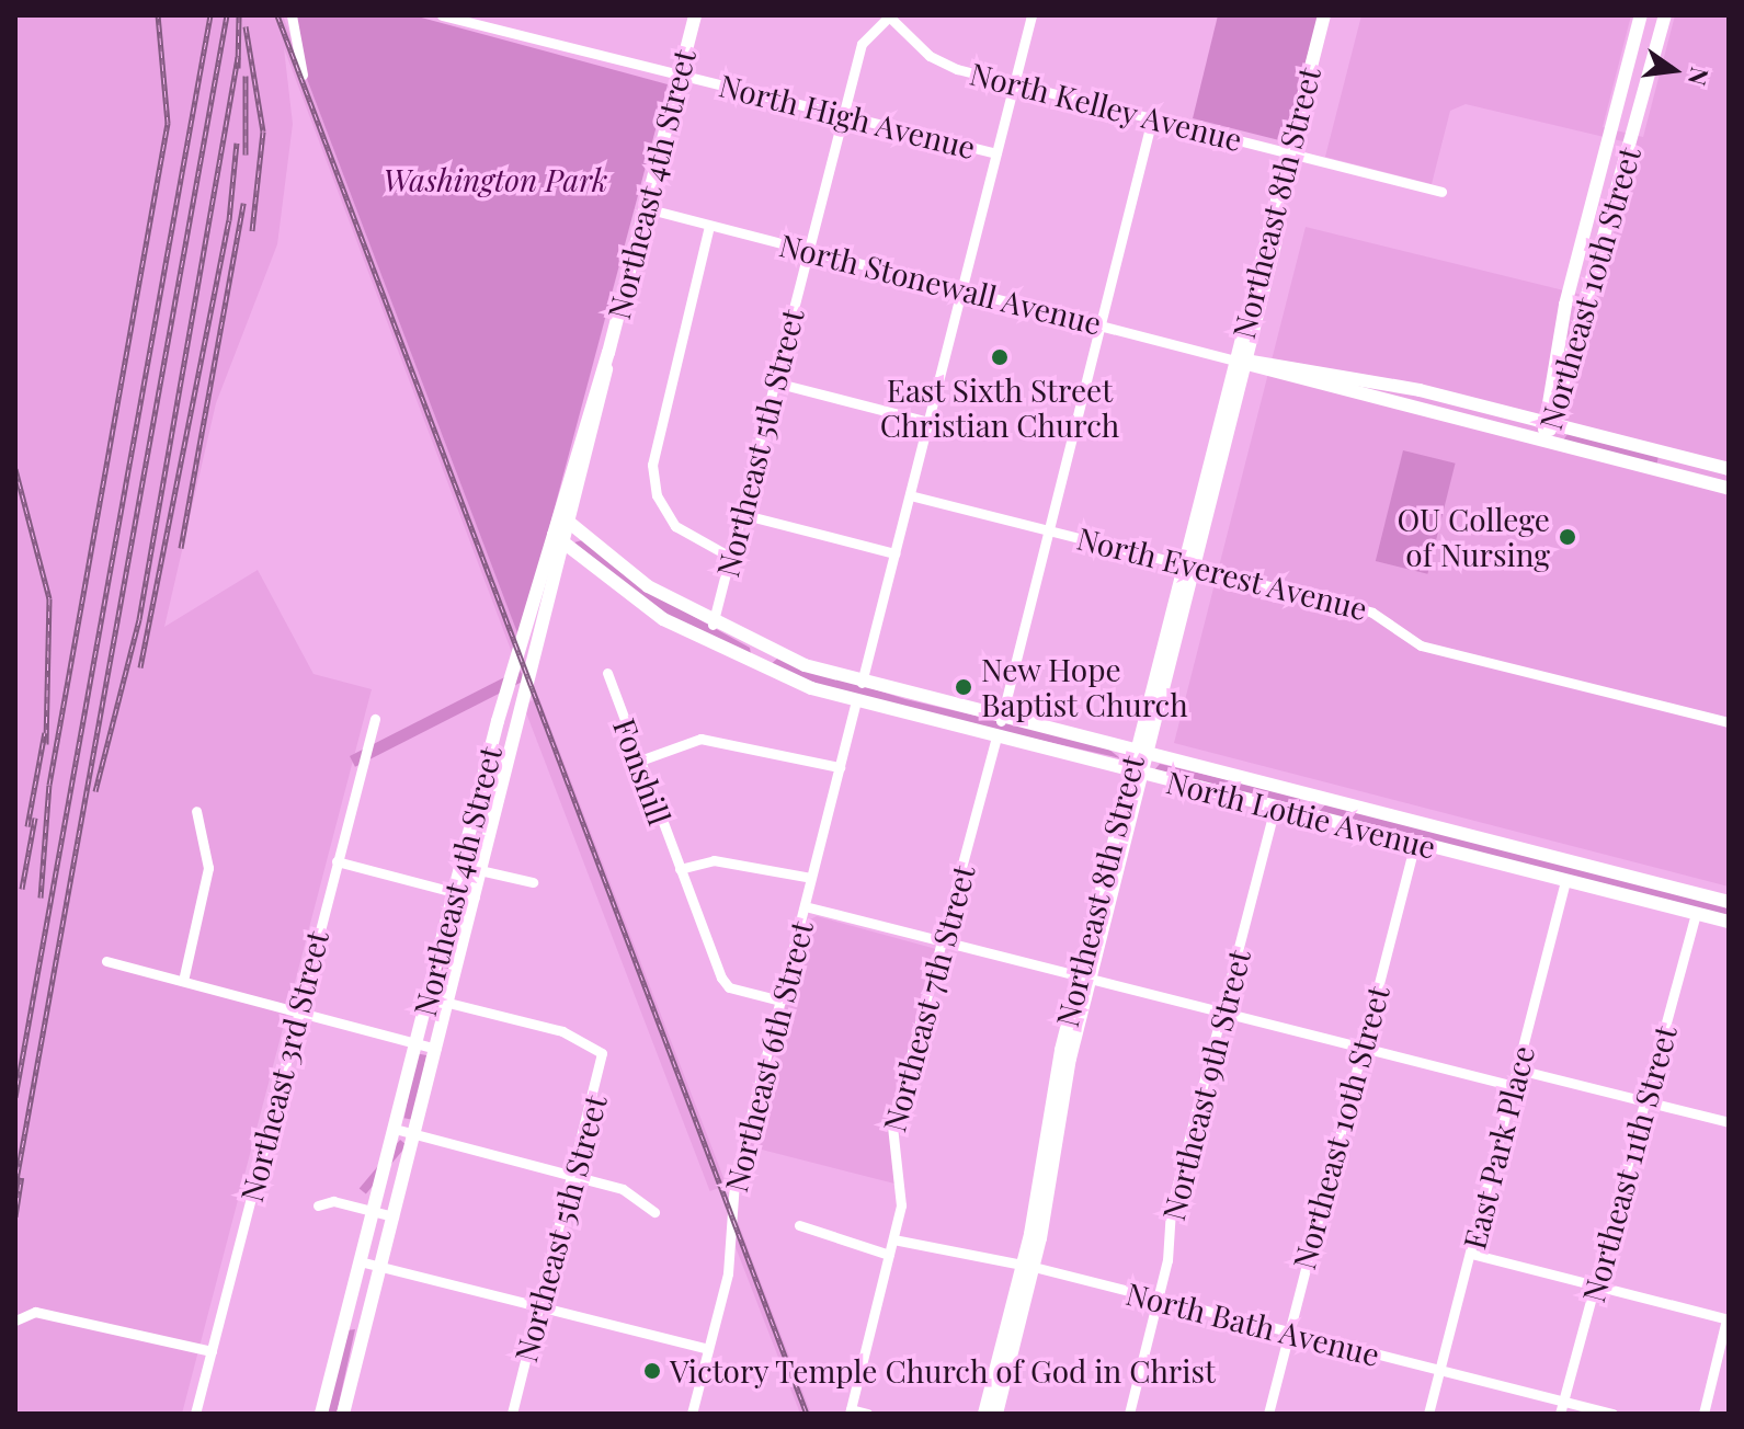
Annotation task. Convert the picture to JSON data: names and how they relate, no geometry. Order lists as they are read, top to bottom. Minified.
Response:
{"streets":{"main road":["Northeast 4th Street","Northeast 8th Street","North Stonewall Avenue","Northeast 10th Street","North Lottie Avenue"],"street":["North Kelley Avenue","North High Avenue","Northeast 5th Street","North Everest Avenue","Fonshill","Northeast 7th Street","Northeast 6th Street","Northeast 3rd Street","Northeast 9th Street","East Park Place","Northeast 11th Street","North Bath Avenue"]},"crossings":[["North Kelley Avenue","Northeast 8th Street"],["North Kelley Avenue","Northeast 5th Street"],["North High Avenue","Northeast 4th Street"],["North High Avenue","Northeast 5th Street"],["Northeast 4th Street","North Stonewall Avenue"],["Northeast 4th Street","Northeast 5th Street"],["Northeast 4th Street","North Lottie Avenue"],["Northeast 8th Street","North Stonewall Avenue"],["Northeast 8th Street","North Everest Avenue"],["Northeast 8th Street","North Lottie Avenue"],["Northeast 8th Street","North Bath Avenue"],["North Stonewall Avenue","Northeast 10th Street"],["North Stonewall Avenue","Northeast 5th Street"],["Northeast 10th Street","North Lottie Avenue"],["Northeast 10th Street","North Bath Avenue"],["Northeast 5th Street","North Lottie Avenue"],["North Lottie Avenue","Northeast 7th Street"],["North Lottie Avenue","Northeast 6th Street"],["North Lottie Avenue","Northeast 9th Street"],["North Lottie Avenue","East Park Place"],["North Lottie Avenue","Northeast 11th Street"],["Northeast 7th Street","North Bath Avenue"],["Northeast 9th Street","North Bath Avenue"],["East Park Place","North Bath Avenue"],["Northeast 11th Street","North Bath Avenue"]],"parks":["Washington Park"],"places":["East Sixth Street Christian Church","OU College of Nursing","New Hope Baptist Church","Victory Temple Church of God in Christ"],"north":"right"}
